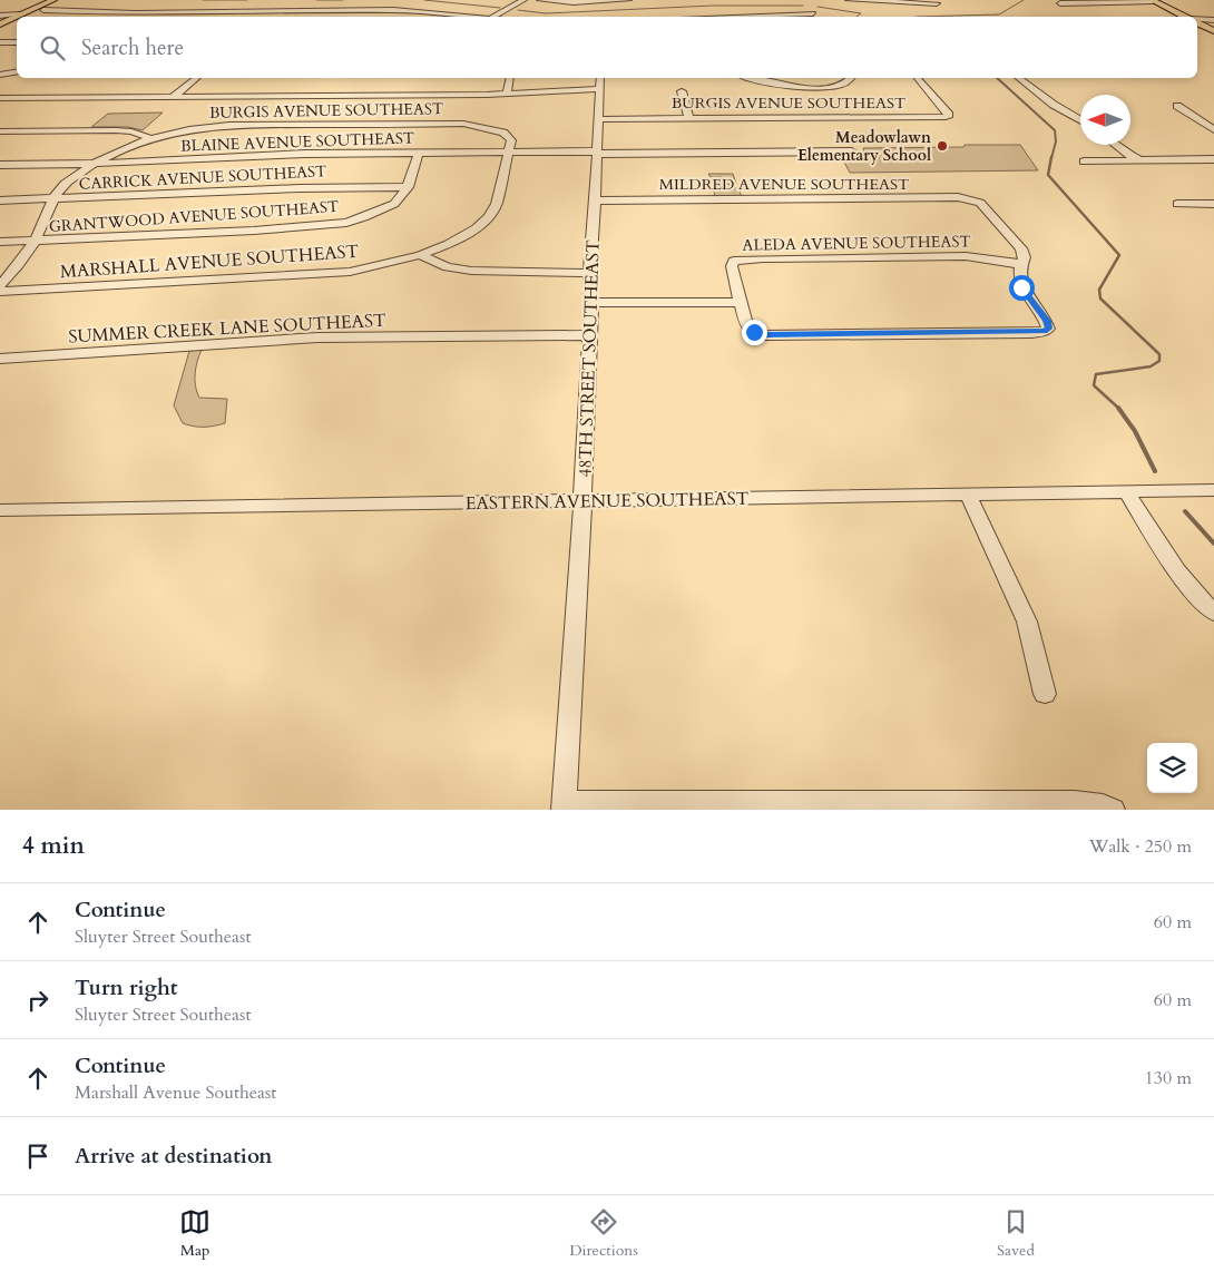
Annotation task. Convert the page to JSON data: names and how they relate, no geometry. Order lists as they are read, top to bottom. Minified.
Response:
{"streets":{"street":["BURGIS AVENUE SOUTHEAST","BLAINE AVENUE SOUTHEAST","CARRICK AVENUE SOUTHEAST","MILDRED AVENUE SOUTHEAST","GRANTWOOD AVENUE SOUTHEAST","ALEDA AVENUE SOUTHEAST","MARSHALL AVENUE SOUTHEAST","SUMMER CREEK LANE SOUTHEAST","48TH STREET SOUTHEAST","EASTERN AVENUE SOUTHEAST"]},"crossings":[["BURGIS AVENUE SOUTHEAST","BLAINE AVENUE SOUTHEAST"],["BURGIS AVENUE SOUTHEAST","MARSHALL AVENUE SOUTHEAST"],["BURGIS AVENUE SOUTHEAST","48TH STREET SOUTHEAST"],["BLAINE AVENUE SOUTHEAST","GRANTWOOD AVENUE SOUTHEAST"],["BLAINE AVENUE SOUTHEAST","MARSHALL AVENUE SOUTHEAST"],["BLAINE AVENUE SOUTHEAST","48TH STREET SOUTHEAST"],["CARRICK AVENUE SOUTHEAST","GRANTWOOD AVENUE SOUTHEAST"],["MILDRED AVENUE SOUTHEAST","48TH STREET SOUTHEAST"],["SUMMER CREEK LANE SOUTHEAST","48TH STREET SOUTHEAST"],["48TH STREET SOUTHEAST","EASTERN AVENUE SOUTHEAST"]],"places":["Meadowlawn Elementary School"],"north":"left","page":{"search":"Search here","heading":["4 min","Walk · 250 m"],"list":[["Continue","Sluyter Street Southeast","60 m"],["Turn right","Sluyter Street Southeast","60 m"],["Continue","Marshall Avenue Southeast","130 m"],"Arrive at destination"],"nav":["Map","Directions","Saved"]}}
